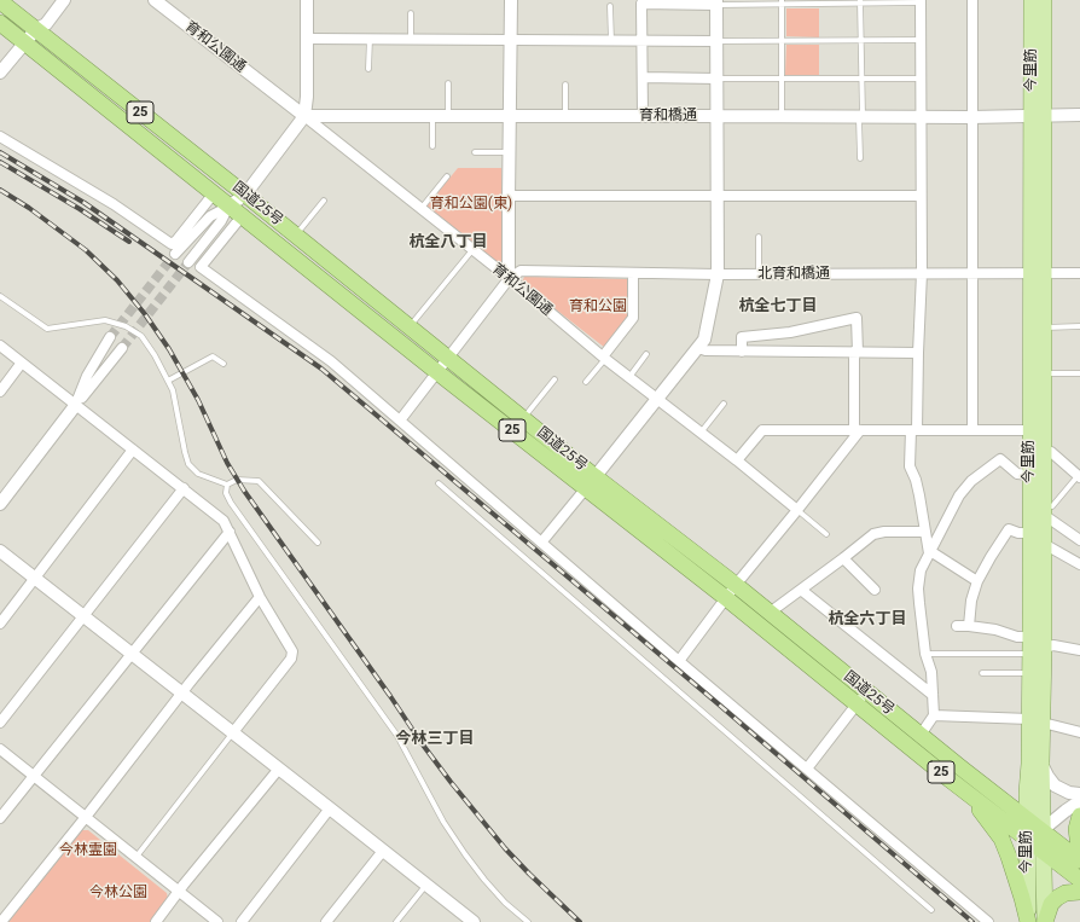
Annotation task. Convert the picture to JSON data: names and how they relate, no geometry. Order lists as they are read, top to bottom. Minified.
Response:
{"streets":{"highway":["25","国道25号"],"main road":["今里筋"],"street":["育和公園通","育和橋通","北育和橋通"]},"crossings":[["育和公園通","育和橋通"],["育和公園通","北育和橋通"],["今里筋","育和橋通"],["今里筋","国道25号"],["今里筋","北育和橋通"]],"districts":["杭全八丁目","杭全七丁目","杭全六丁目","今林三丁目"],"parks":["育和公園(東)","育和公園","今林霊園","今林公園"]}
